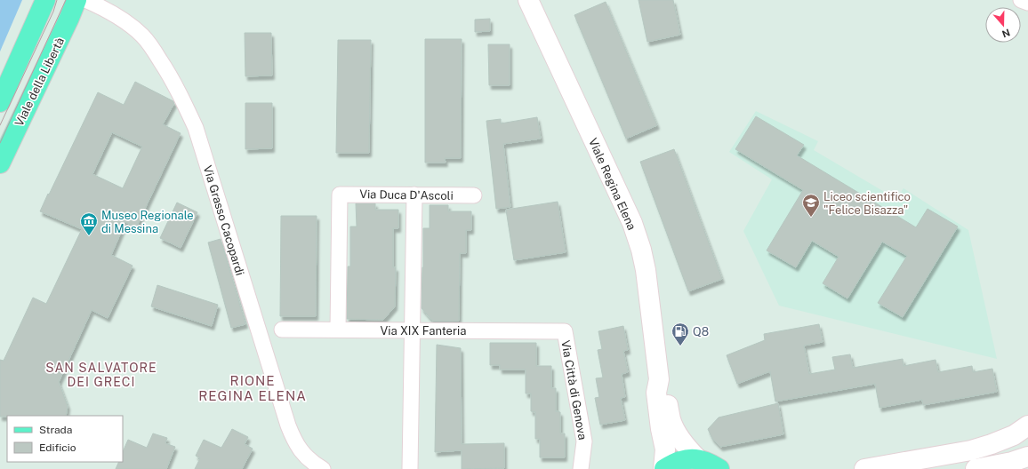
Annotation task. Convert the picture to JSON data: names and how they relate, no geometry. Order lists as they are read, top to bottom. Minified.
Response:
{"streets":{"main road":["Viale della Libertà","Viale Regina Elena"],"street":["Via Duca D'Ascoli","Via Grasso Cacopardi","Via XIX Fanteria","Via Città di Genova"]},"crossings":[["Via Duca D'Ascoli","Via XIX Fanteria"],["Via XIX Fanteria","Via Città di Genova"]],"districts":["SAN SALVATORE DEI GRECI","RIONE REGINA ELENA"],"places":{"school or university":["Liceo scientifico \"Felice Bisazza\""],"museum":["Museo Regionale di Messina"],"fuel station":["Q8"]},"legend":["Strada","Edificio"],"north":"bottom"}
